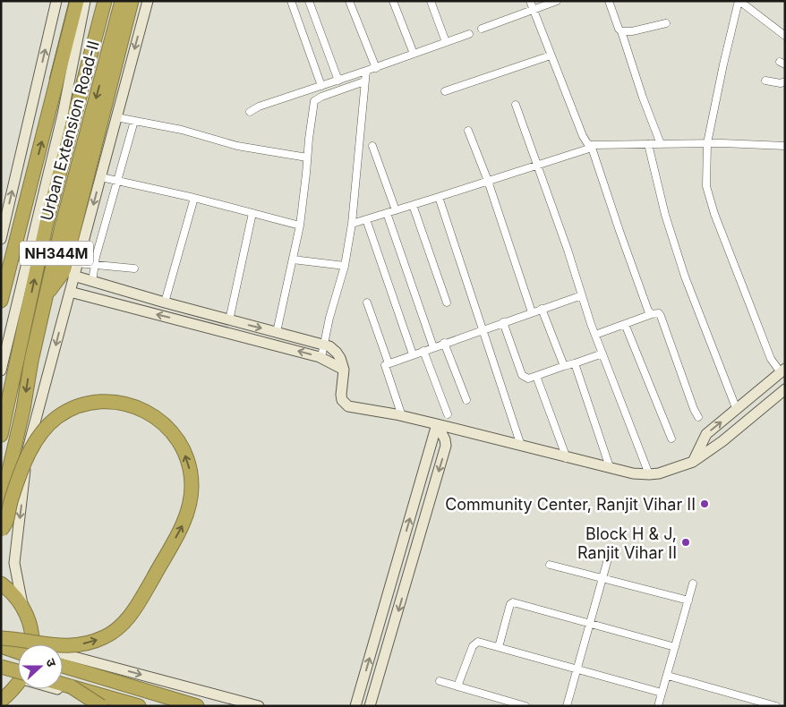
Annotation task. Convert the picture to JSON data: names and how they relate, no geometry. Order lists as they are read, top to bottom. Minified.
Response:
{"streets":{"highway":["Urban Extension Road-II","NH344M"]},"places":["Community Center, Ranjit Vihar II","Block H & J, Ranjit Vihar II"],"north":"right"}
